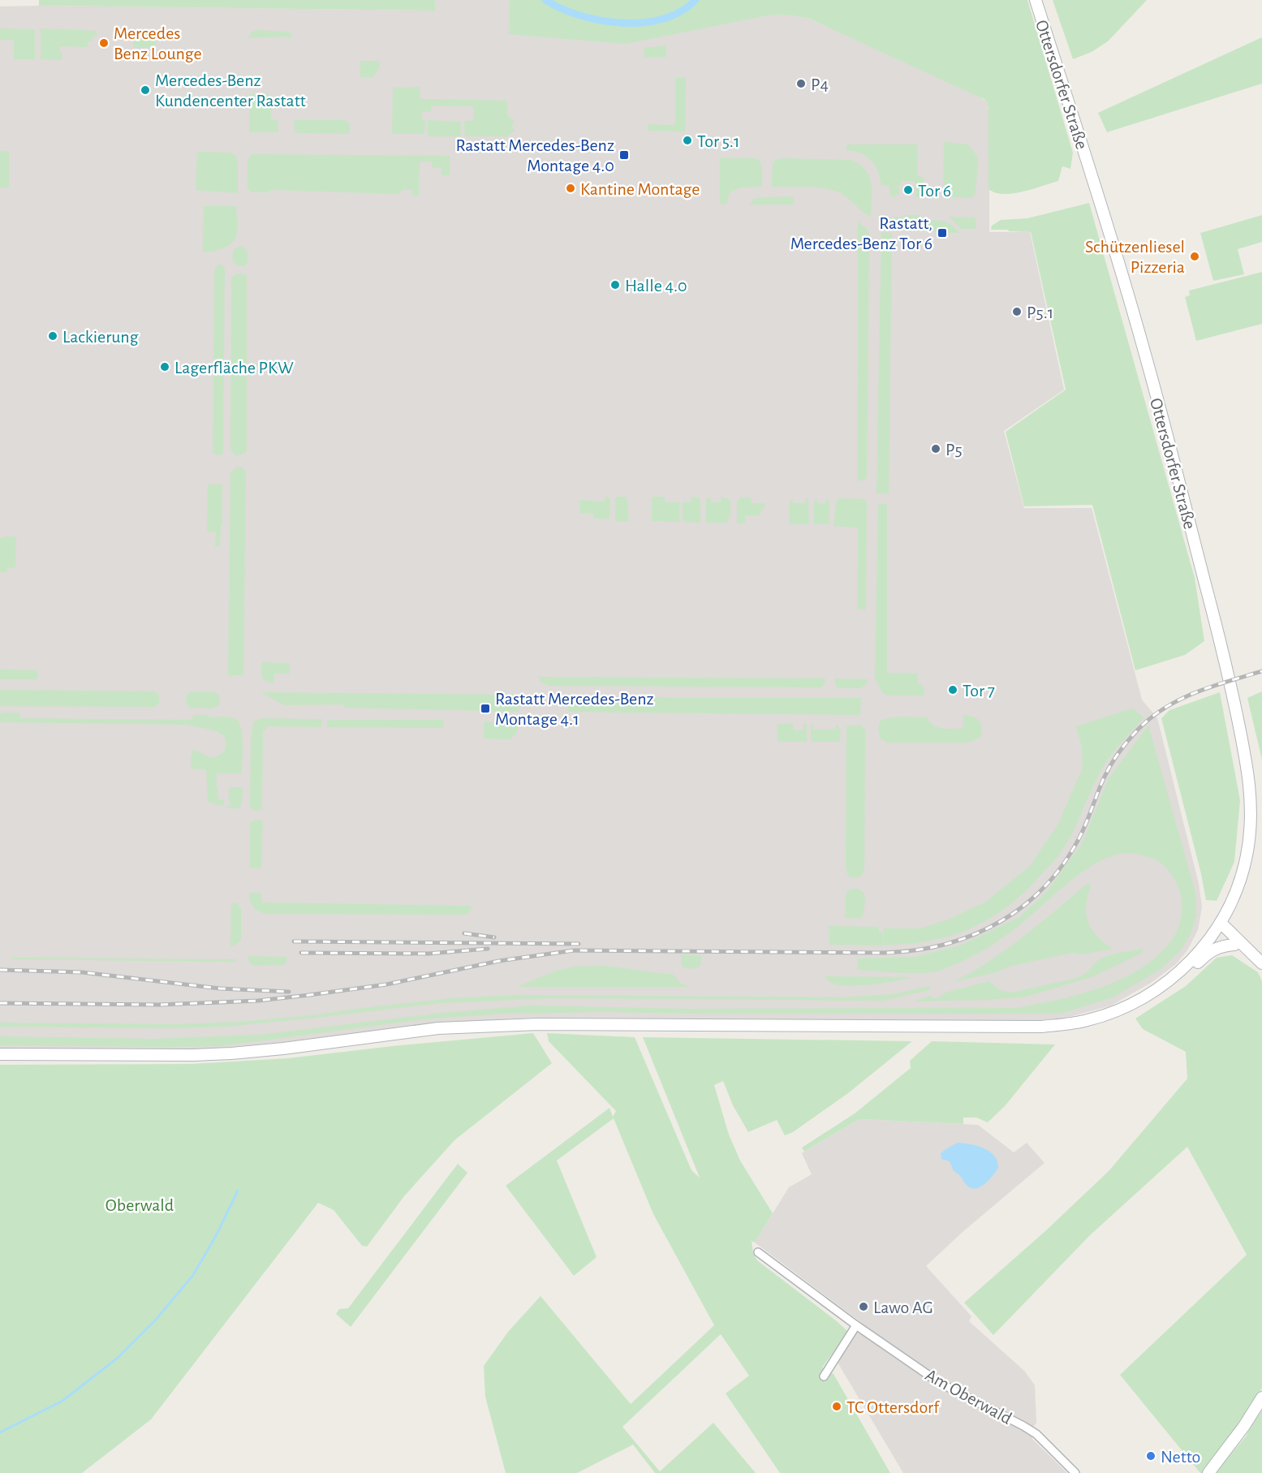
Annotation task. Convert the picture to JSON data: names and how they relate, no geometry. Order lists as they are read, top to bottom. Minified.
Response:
{"streets":{"street":["Ottersdorfer Straße","Am Oberwald"]},"parks":["Oberwald"],"places":{"other":["Mercedes Benz Lounge","P4","Mercedes-Benz Kundencenter Rastatt","Tor 5.1","Kantine Montage","Tor 6","Schützenliesel Pizzeria","Halle 4.0","P5.1","Lackierung","Lagerfläche PKW","P5","Tor 7","Lawo AG","TC Ottersdorf","Netto"],"transit":["Rastatt Mercedes-Benz Montage 4.0","Rastatt, Mercedes-Benz Tor 6","Rastatt Mercedes-Benz Montage 4.1"]}}
